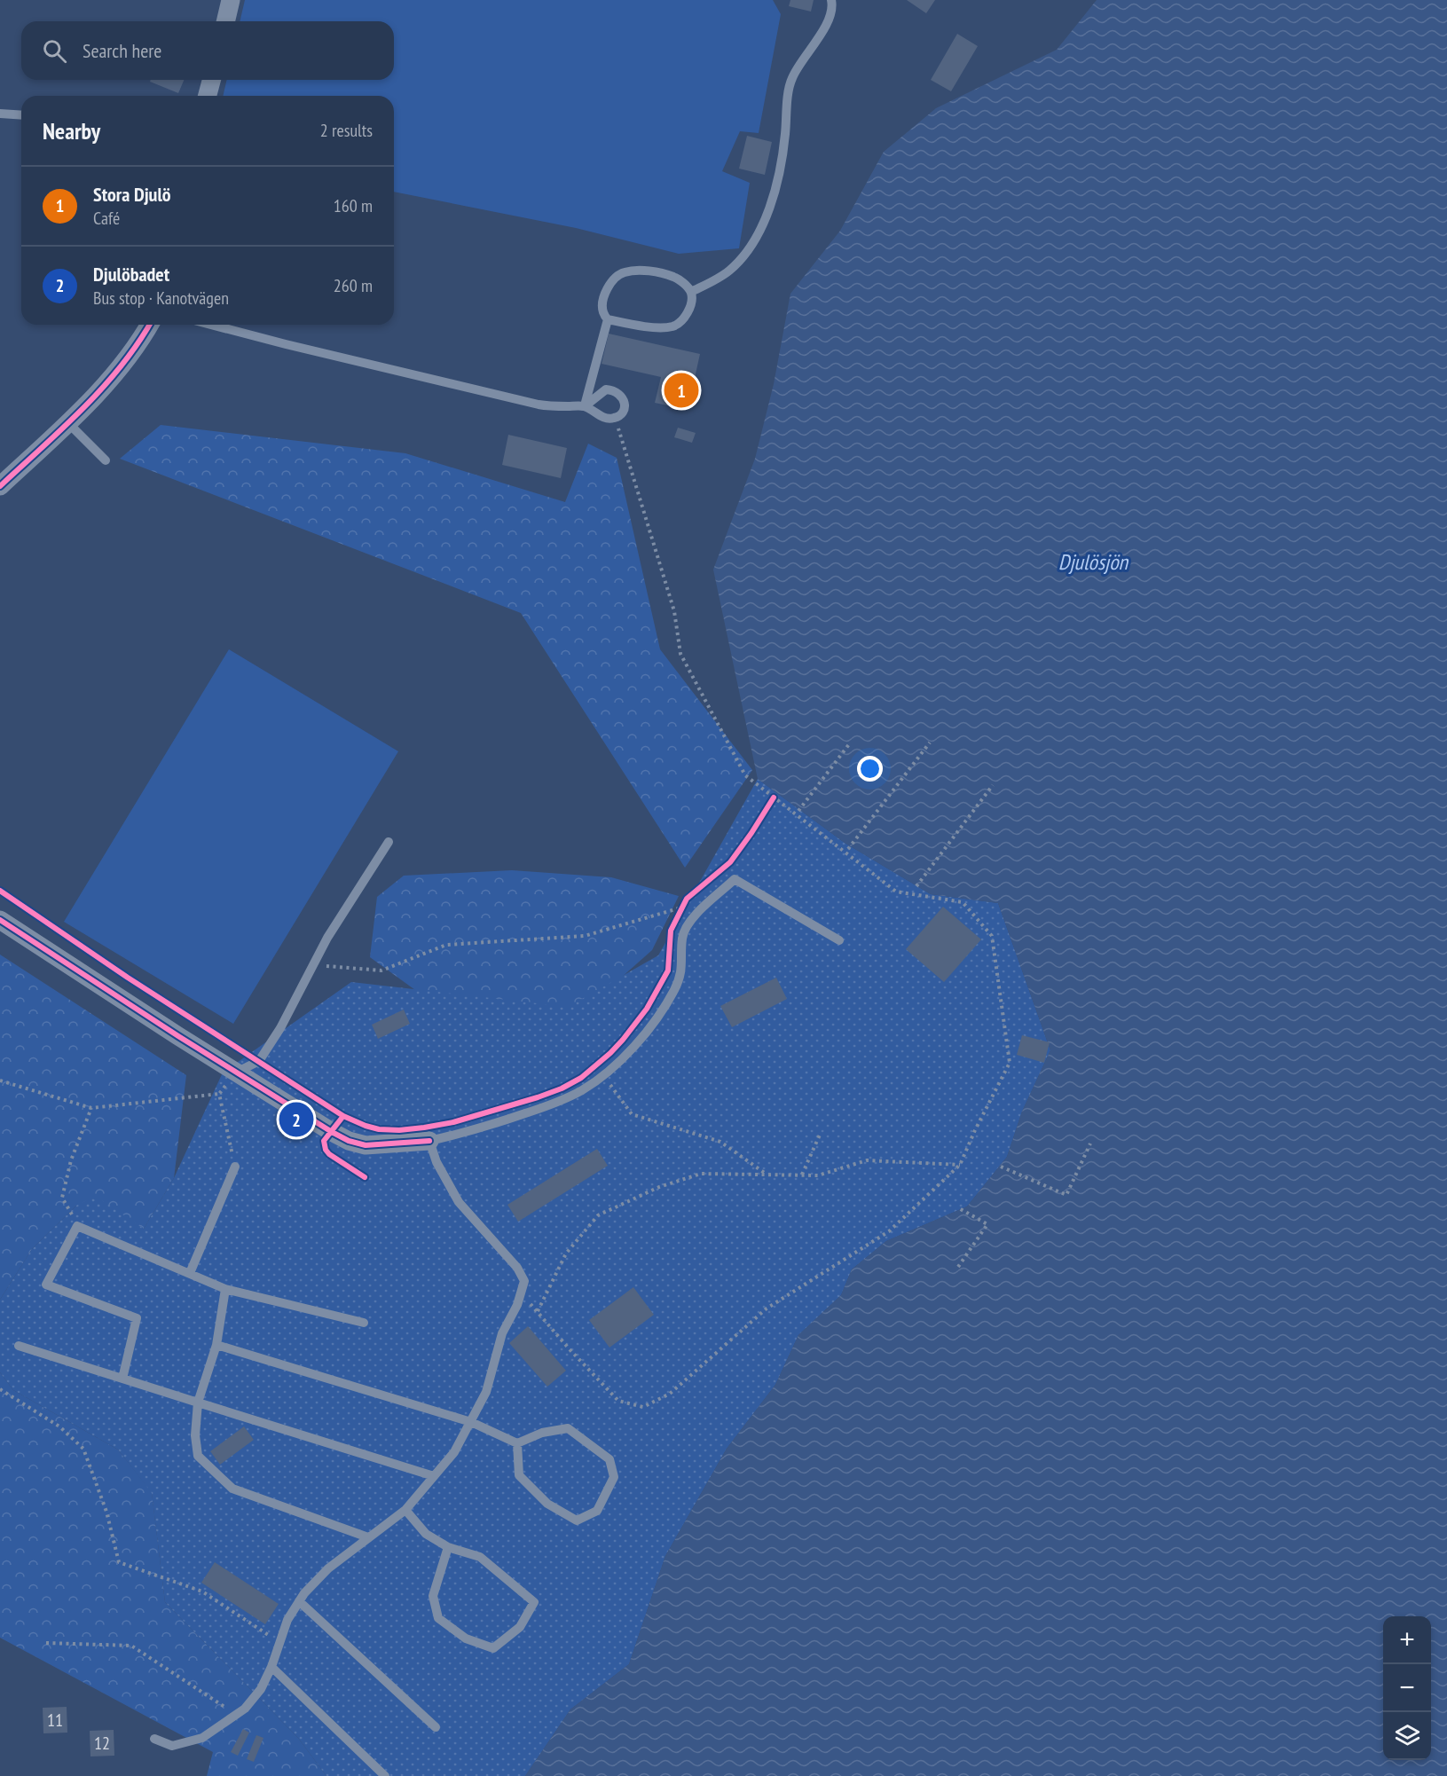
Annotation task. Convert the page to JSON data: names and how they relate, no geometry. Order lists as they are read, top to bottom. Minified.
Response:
{"water":["Djulösjön"],"house_numbers":["11","12"],"page":{"search":"Search here","heading":["Nearby","2 results"],"list":[{"mark":"1","name":"Stora Djulö","note":"Café","value":"160 m"},{"mark":"2","name":"Djulöbadet","note":"Bus stop · Kanotvägen","value":"260 m"}],"pins":["1","2"],"map_buttons":["+","−"]}}
